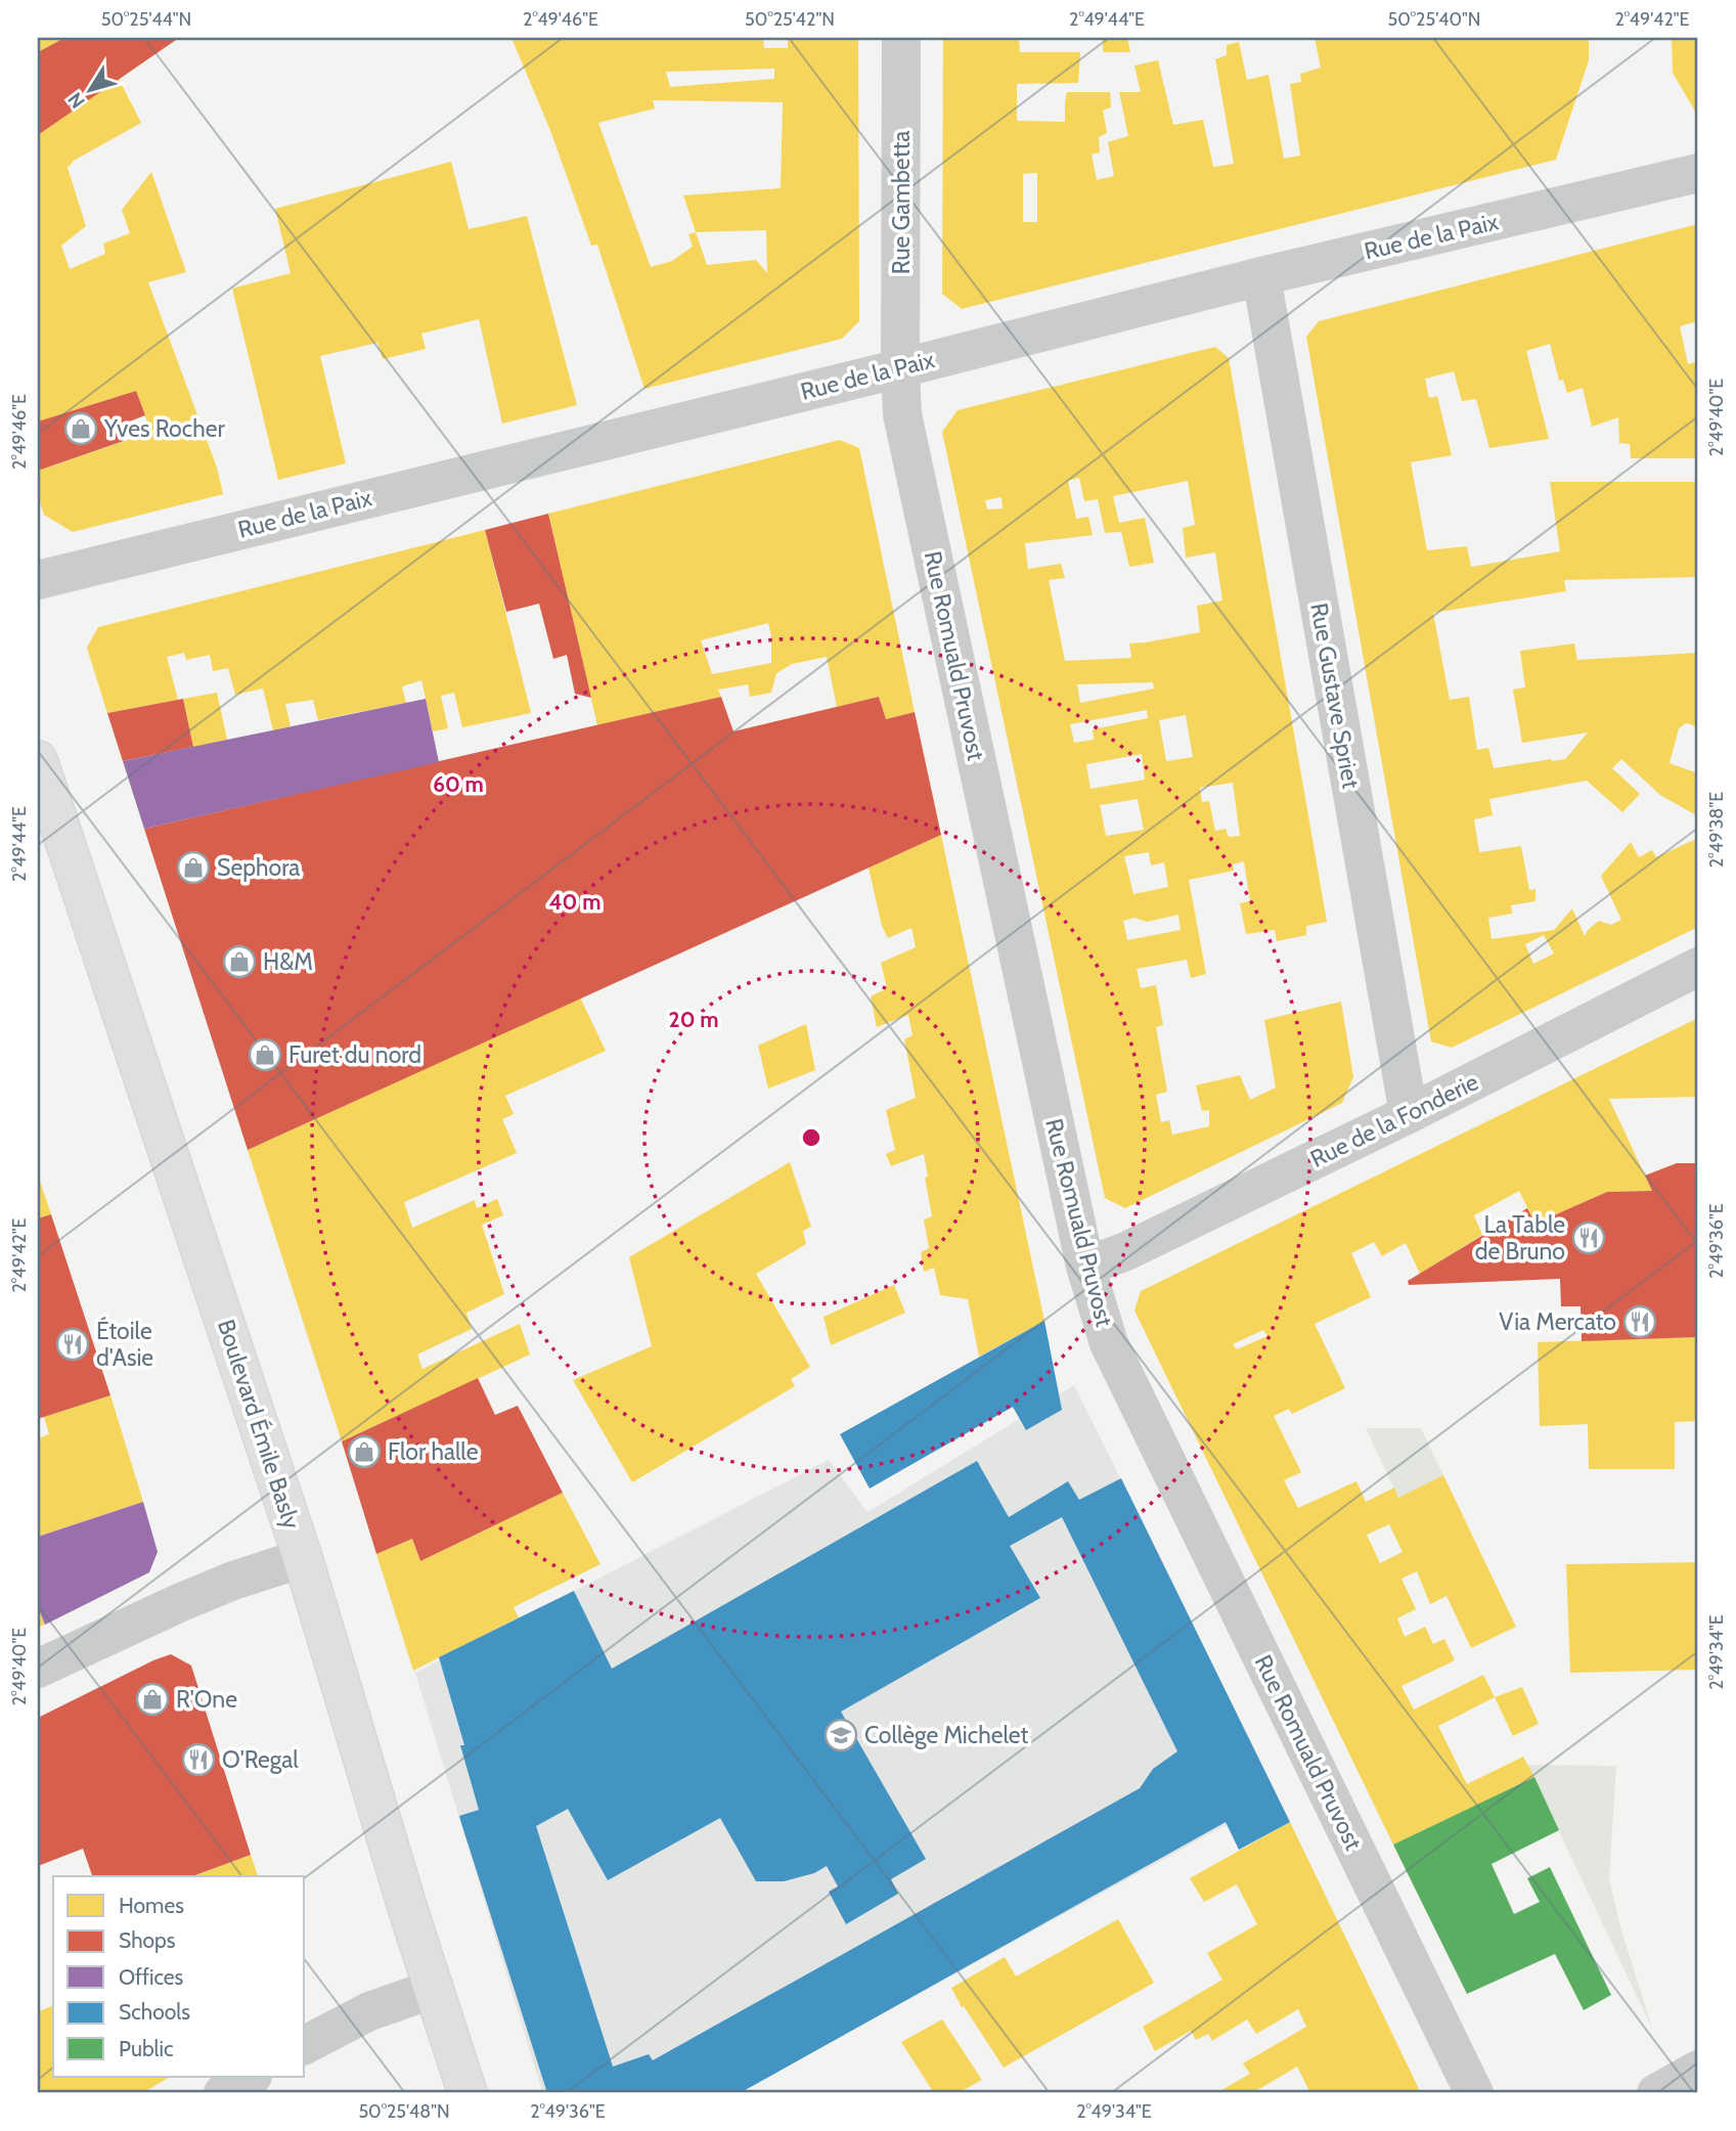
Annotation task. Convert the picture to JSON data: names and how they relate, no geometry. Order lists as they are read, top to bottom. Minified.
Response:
{"streets":{"main road":["Boulevard Émile Basly"],"street":["Rue Gambetta","Rue de la Paix","Rue Romuald Pruvost","Rue Gustave Spriet","Rue de la Fonderie"]},"crossings":[["Rue Gambetta","Rue de la Paix"],["Rue Gambetta","Rue Romuald Pruvost"],["Rue de la Paix","Rue Romuald Pruvost"],["Rue de la Paix","Rue Gustave Spriet"],["Rue Romuald Pruvost","Rue de la Fonderie"],["Rue Gustave Spriet","Rue de la Fonderie"]],"places":{"shop":["Yves Rocher","Sephora","H&M","Furet du nord","Flor halle","R'One"],"restaurant":["La Table de Bruno","Via Mercato","Étoile d'Asie","O'Regal"],"school or university":["Collège Michelet"]},"legend":["Homes","Shops","Offices","Schools","Public"],"north":"bottom left","coordinates":["50°25'44\"N","2°49'46\"E","50°25'42\"N","2°49'44\"E","50°25'40\"N","2°49'42\"E","2°49'40\"E","2°49'38\"E","2°49'36\"E","2°49'34\"E","50°25'48\"N"],"rings":["60 m","40 m","20 m"]}
